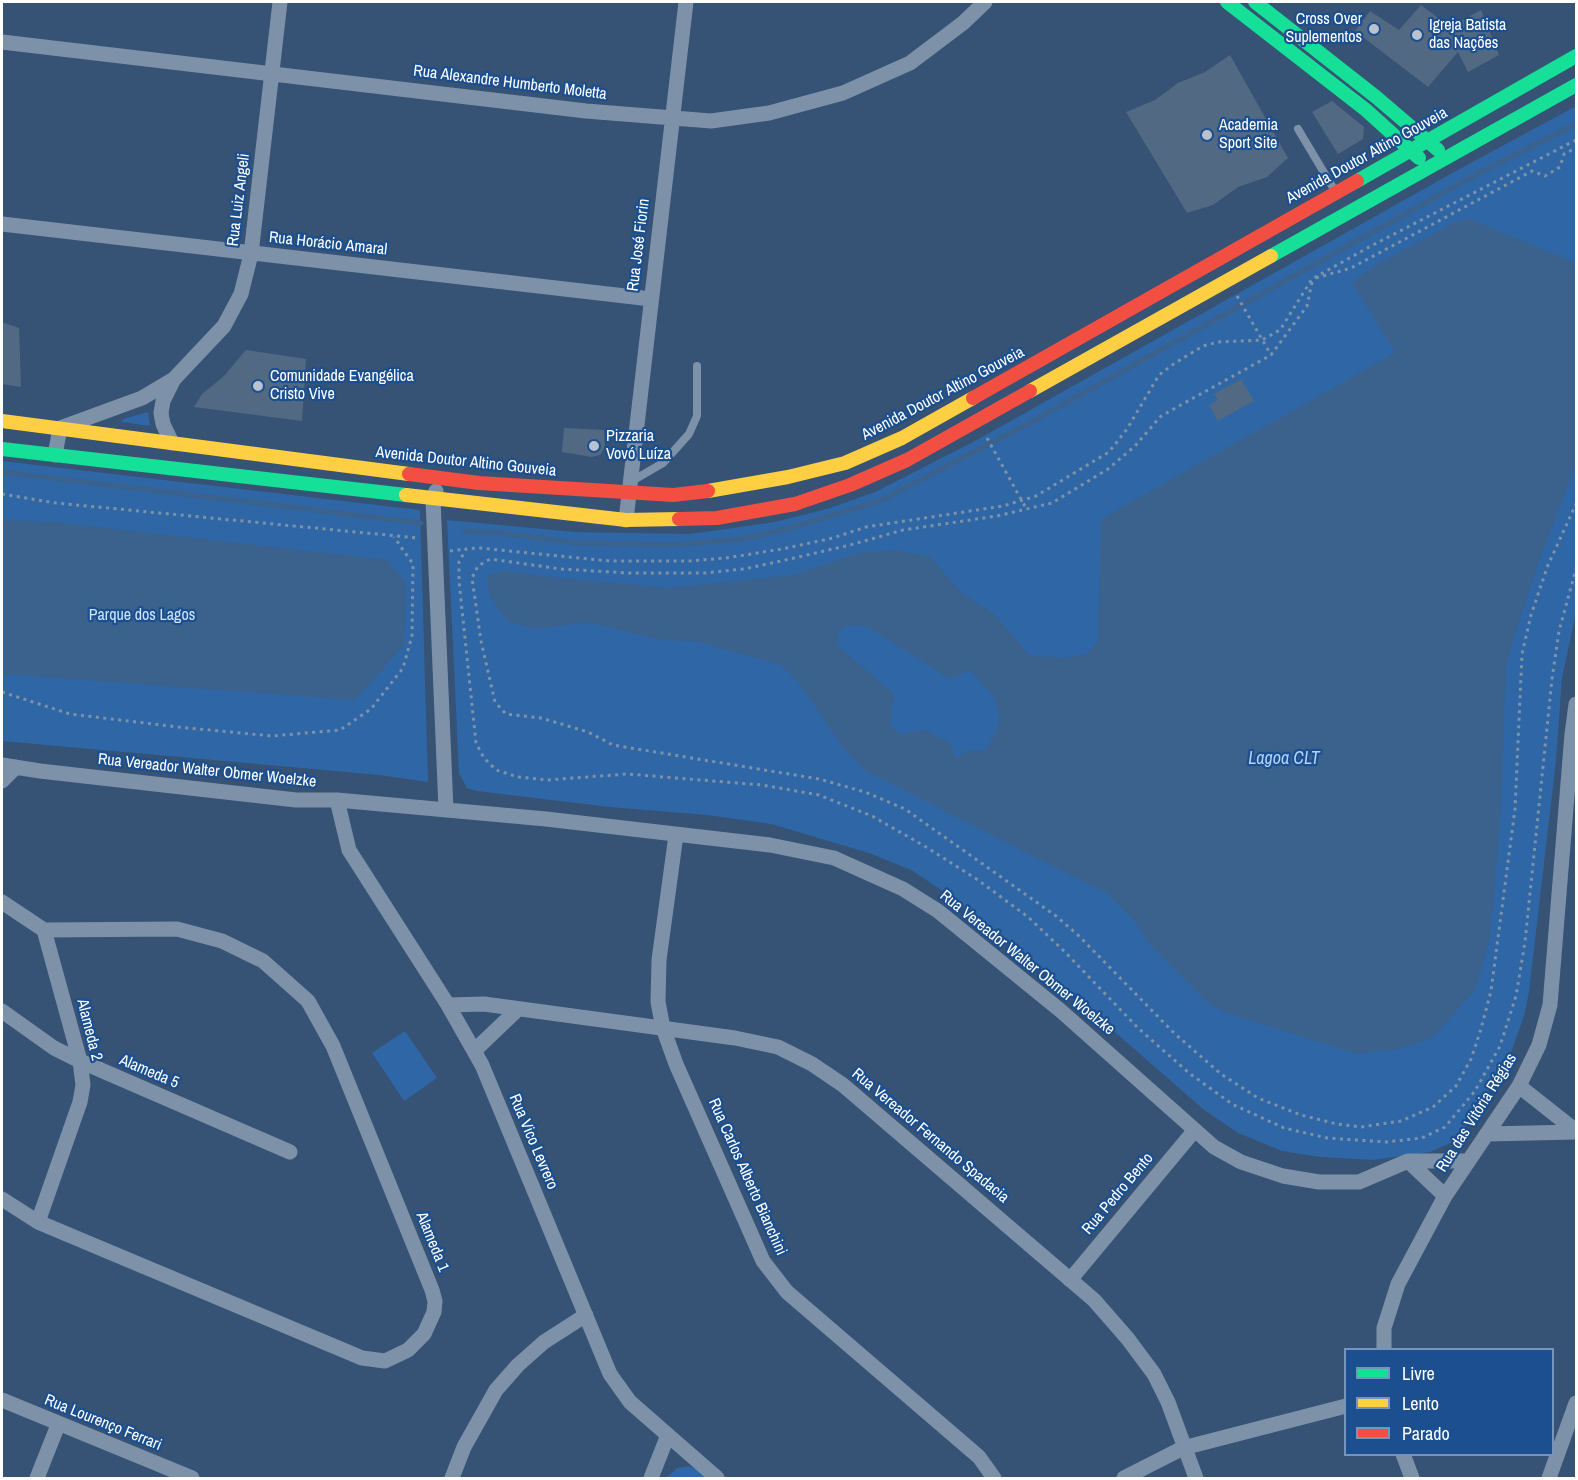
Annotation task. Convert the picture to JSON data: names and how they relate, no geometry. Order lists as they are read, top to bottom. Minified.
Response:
{"streets":{"main road":["Avenida Doutor Altino Gouveia"],"street":["Rua Alexandre Humberto Moletta","Rua Luiz Angeli","Rua Horácio Amaral","Rua José Fiorin","Rua Vereador Walter Obmer Woelzke","Alameda 2","Alameda 5","Rua das Vitória Régias","Rua Vereador Fernando Spadacia","Rua Vico Levrero","Rua Carlos Alberto Bianchini","Rua Pedro Bento","Alameda 1","Rua Lourenço Ferrari"]},"crossings":[["Rua Alexandre Humberto Moletta","Rua Luiz Angeli"],["Rua Alexandre Humberto Moletta","Rua José Fiorin"],["Avenida Doutor Altino Gouveia","Rua Luiz Angeli"],["Avenida Doutor Altino Gouveia","Rua José Fiorin"],["Rua Luiz Angeli","Rua Horácio Amaral"],["Rua Horácio Amaral","Rua José Fiorin"],["Rua Vereador Walter Obmer Woelzke","Rua das Vitória Régias"],["Rua Vereador Walter Obmer Woelzke","Rua Vico Levrero"],["Rua Vereador Walter Obmer Woelzke","Rua Carlos Alberto Bianchini"],["Rua Vereador Walter Obmer Woelzke","Rua Pedro Bento"],["Alameda 2","Alameda 5"],["Alameda 2","Alameda 1"],["Rua Vereador Fernando Spadacia","Rua Vico Levrero"],["Rua Vereador Fernando Spadacia","Rua Carlos Alberto Bianchini"],["Rua Vereador Fernando Spadacia","Rua Pedro Bento"]],"water":["Lagoa CLT"],"parks":["Parque dos Lagos"],"places":["Cross Over Suplementos","Igreja Batista das Nações","Academia Sport Site","Comunidade Evangélica Cristo Vive","Pizzaria Vovó Luíza"],"legend":["Livre","Lento","Parado"]}
